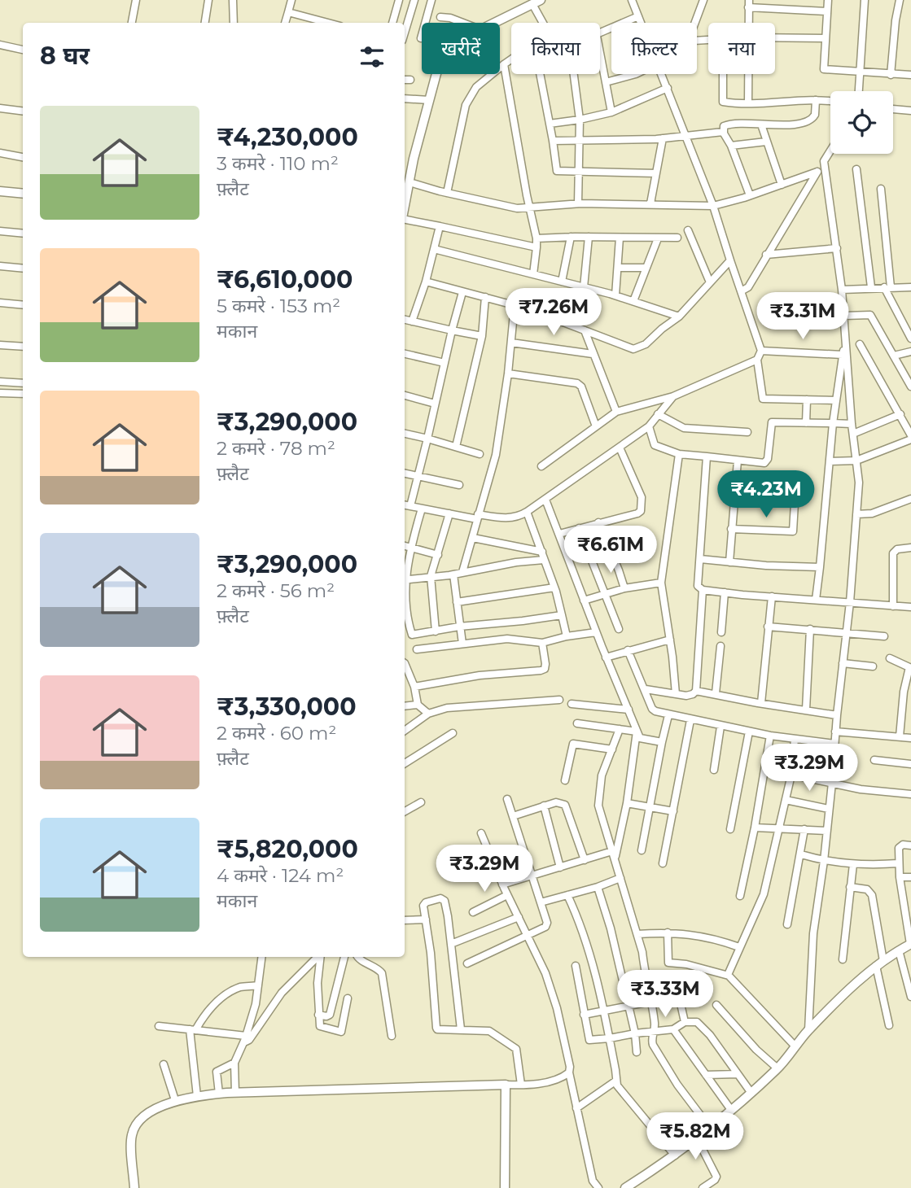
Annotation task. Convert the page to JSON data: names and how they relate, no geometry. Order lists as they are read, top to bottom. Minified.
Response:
{"page":{"chip":["खरीदें","किराया","फ़िल्टर","नया"],"heading":"8 घर","list":[{"name":"₹4,230,000","note":"3 कमरे · 110 m² · फ़्लैट"},{"name":"₹6,610,000","note":"5 कमरे · 153 m² · मकान"},{"name":"₹3,290,000","note":"2 कमरे · 78 m² · फ़्लैट"},{"name":"₹3,290,000","note":"2 कमरे · 56 m² · फ़्लैट"},{"name":"₹3,330,000","note":"2 कमरे · 60 m² · फ़्लैट"},{"name":"₹5,820,000","note":"4 कमरे · 124 m² · मकान"}],"price":["₹7.26M","₹3.31M","₹4.23M","₹6.61M","₹3.29M","₹3.29M","₹3.33M","₹5.82M"]}}
